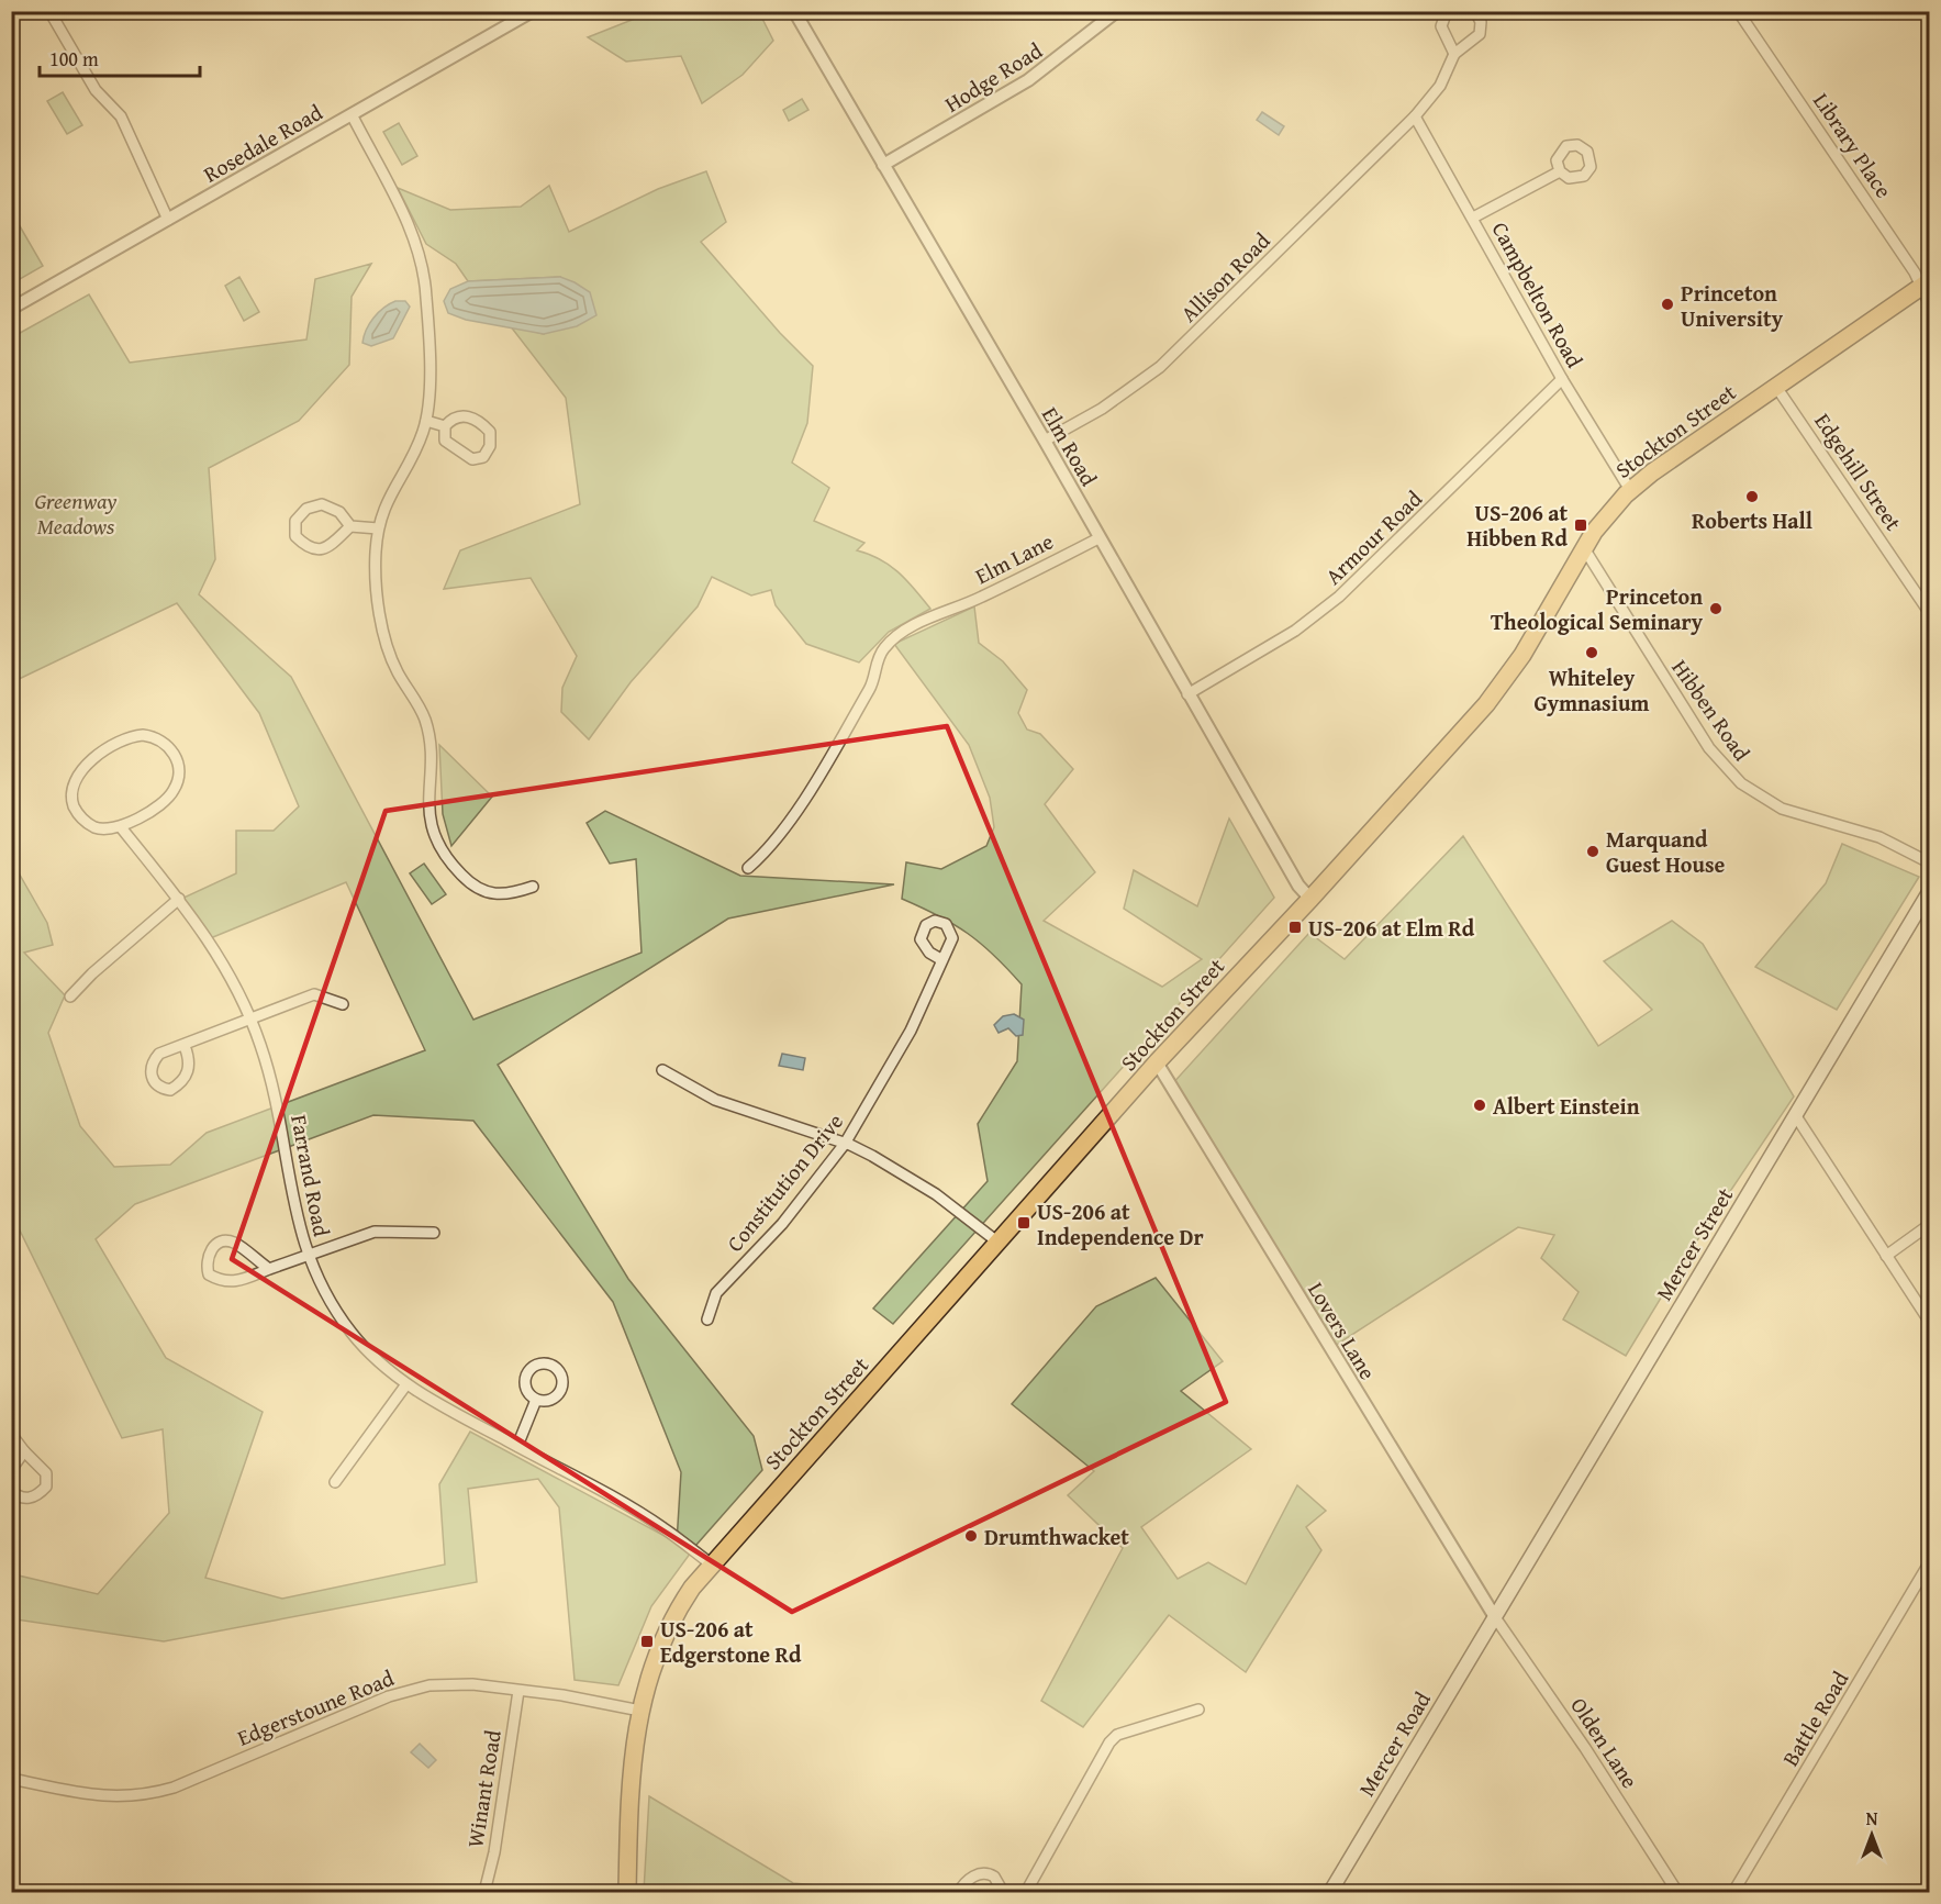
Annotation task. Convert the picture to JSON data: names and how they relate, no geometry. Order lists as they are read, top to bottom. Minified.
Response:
{"streets":{"highway":["Stockton Street"],"main road":["Mercer Street","Mercer Road"],"street":["Hodge Road","Rosedale Road","Library Place","Allison Road","Campbelton Road","Elm Road","Edgehill Street","Armour Road","Elm Lane","Hibben Road","Farrand Road","Constitution Drive","Lovers Lane","Edgerstoune Road","Battle Road","Olden Lane","Winant Road"]},"crossings":[["Hodge Road","Elm Road"],["Library Place","Stockton Street"],["Allison Road","Campbelton Road"],["Allison Road","Elm Road"],["Campbelton Road","Stockton Street"],["Campbelton Road","Armour Road"],["Stockton Street","Elm Road"],["Stockton Street","Edgehill Street"],["Stockton Street","Hibben Road"],["Stockton Street","Farrand Road"],["Stockton Street","Lovers Lane"],["Stockton Street","Edgerstoune Road"],["Elm Road","Armour Road"],["Elm Road","Elm Lane"],["Mercer Street","Lovers Lane"],["Mercer Street","Olden Lane"],["Mercer Street","Mercer Road"],["Lovers Lane","Olden Lane"],["Lovers Lane","Mercer Road"],["Edgerstoune Road","Winant Road"],["Olden Lane","Mercer Road"]],"parks":["Greenway Meadows"],"places":{"other":["Princeton University","Roberts Hall","Princeton Theological Seminary","Whiteley Gymnasium","Marquand Guest House","Albert Einstein","Drumthwacket"],"transit":["US-206 at Hibben Rd","US-206 at Elm Rd","US-206 at Independence Dr","US-206 at Edgerstone Rd"]},"scale_bar":"100 m","north":"top"}
